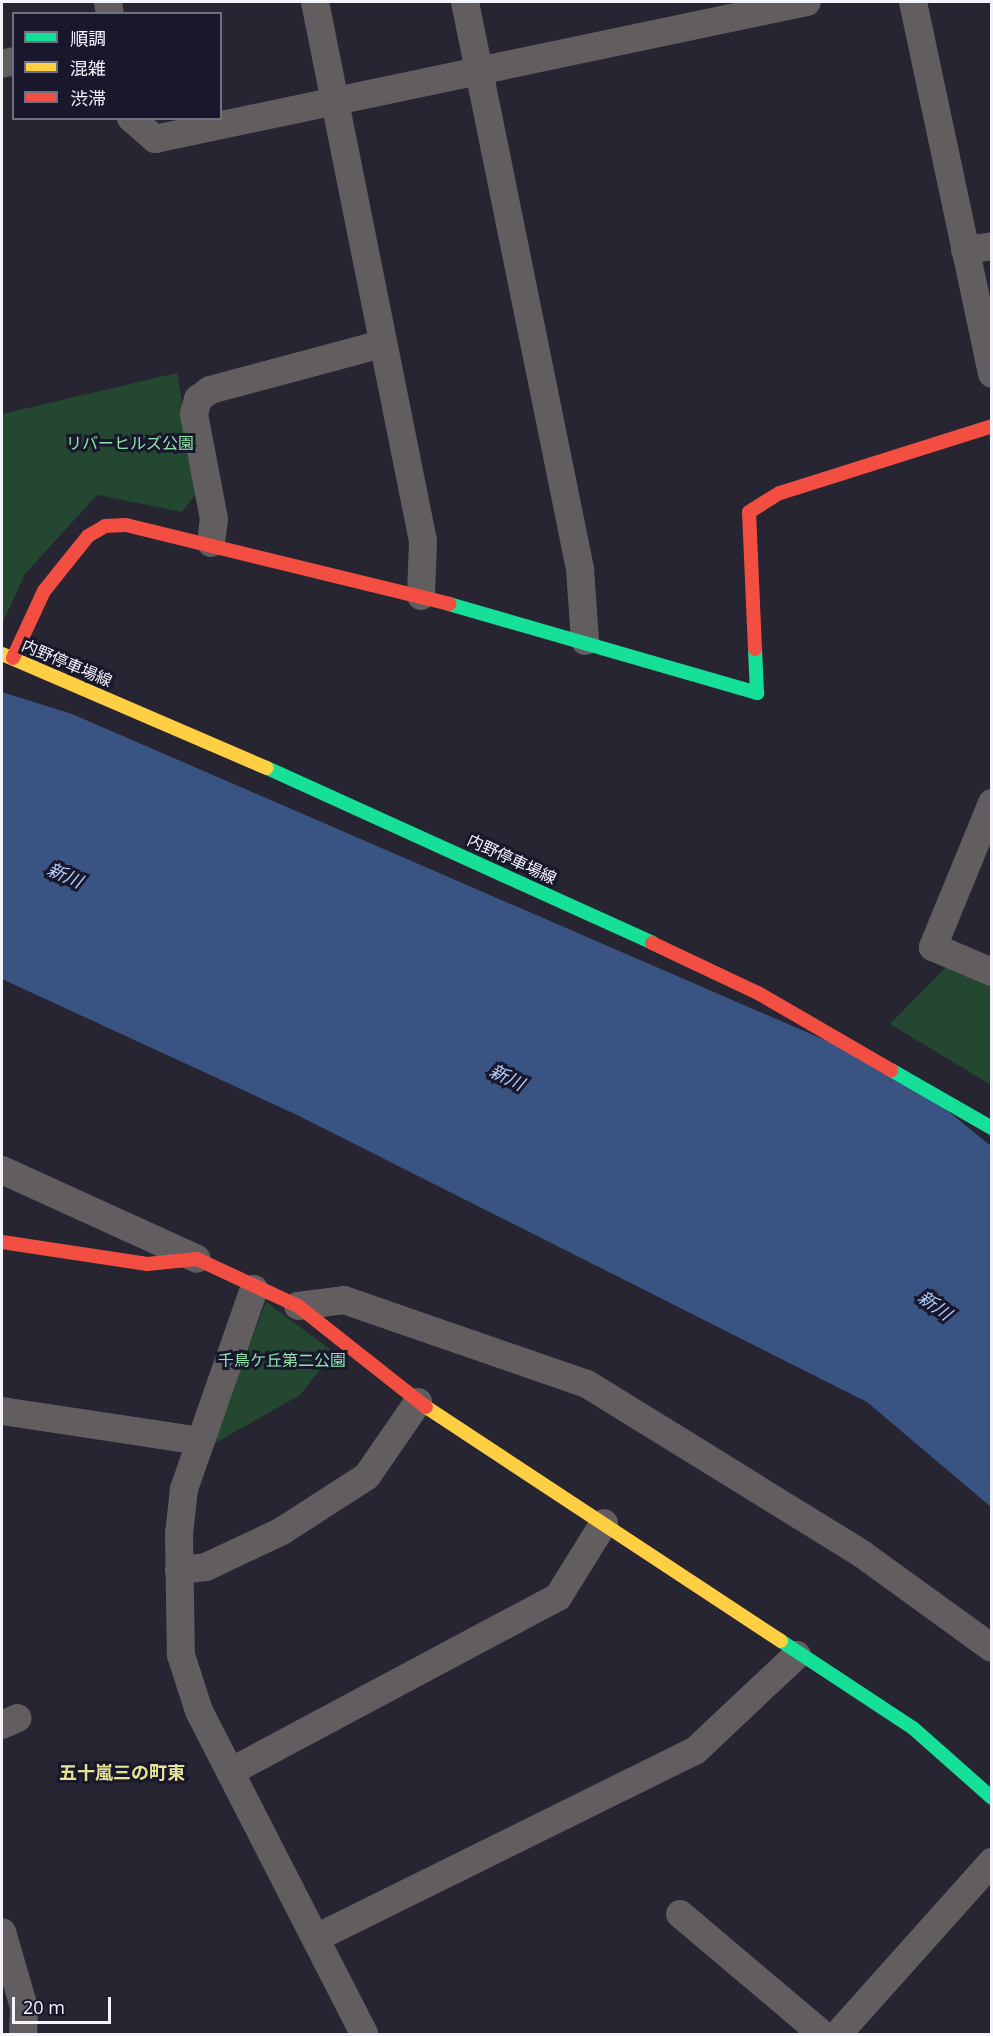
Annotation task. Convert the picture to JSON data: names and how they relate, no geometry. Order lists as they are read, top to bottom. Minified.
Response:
{"streets":{"street":["内野停車場線"]},"districts":["五十嵐三の町東"],"water":["新川"],"parks":["リバーヒルズ公園","千鳥ケ丘第二公園"],"legend":["順調","混雑","渋滞"],"scale_bar":"20 m"}
